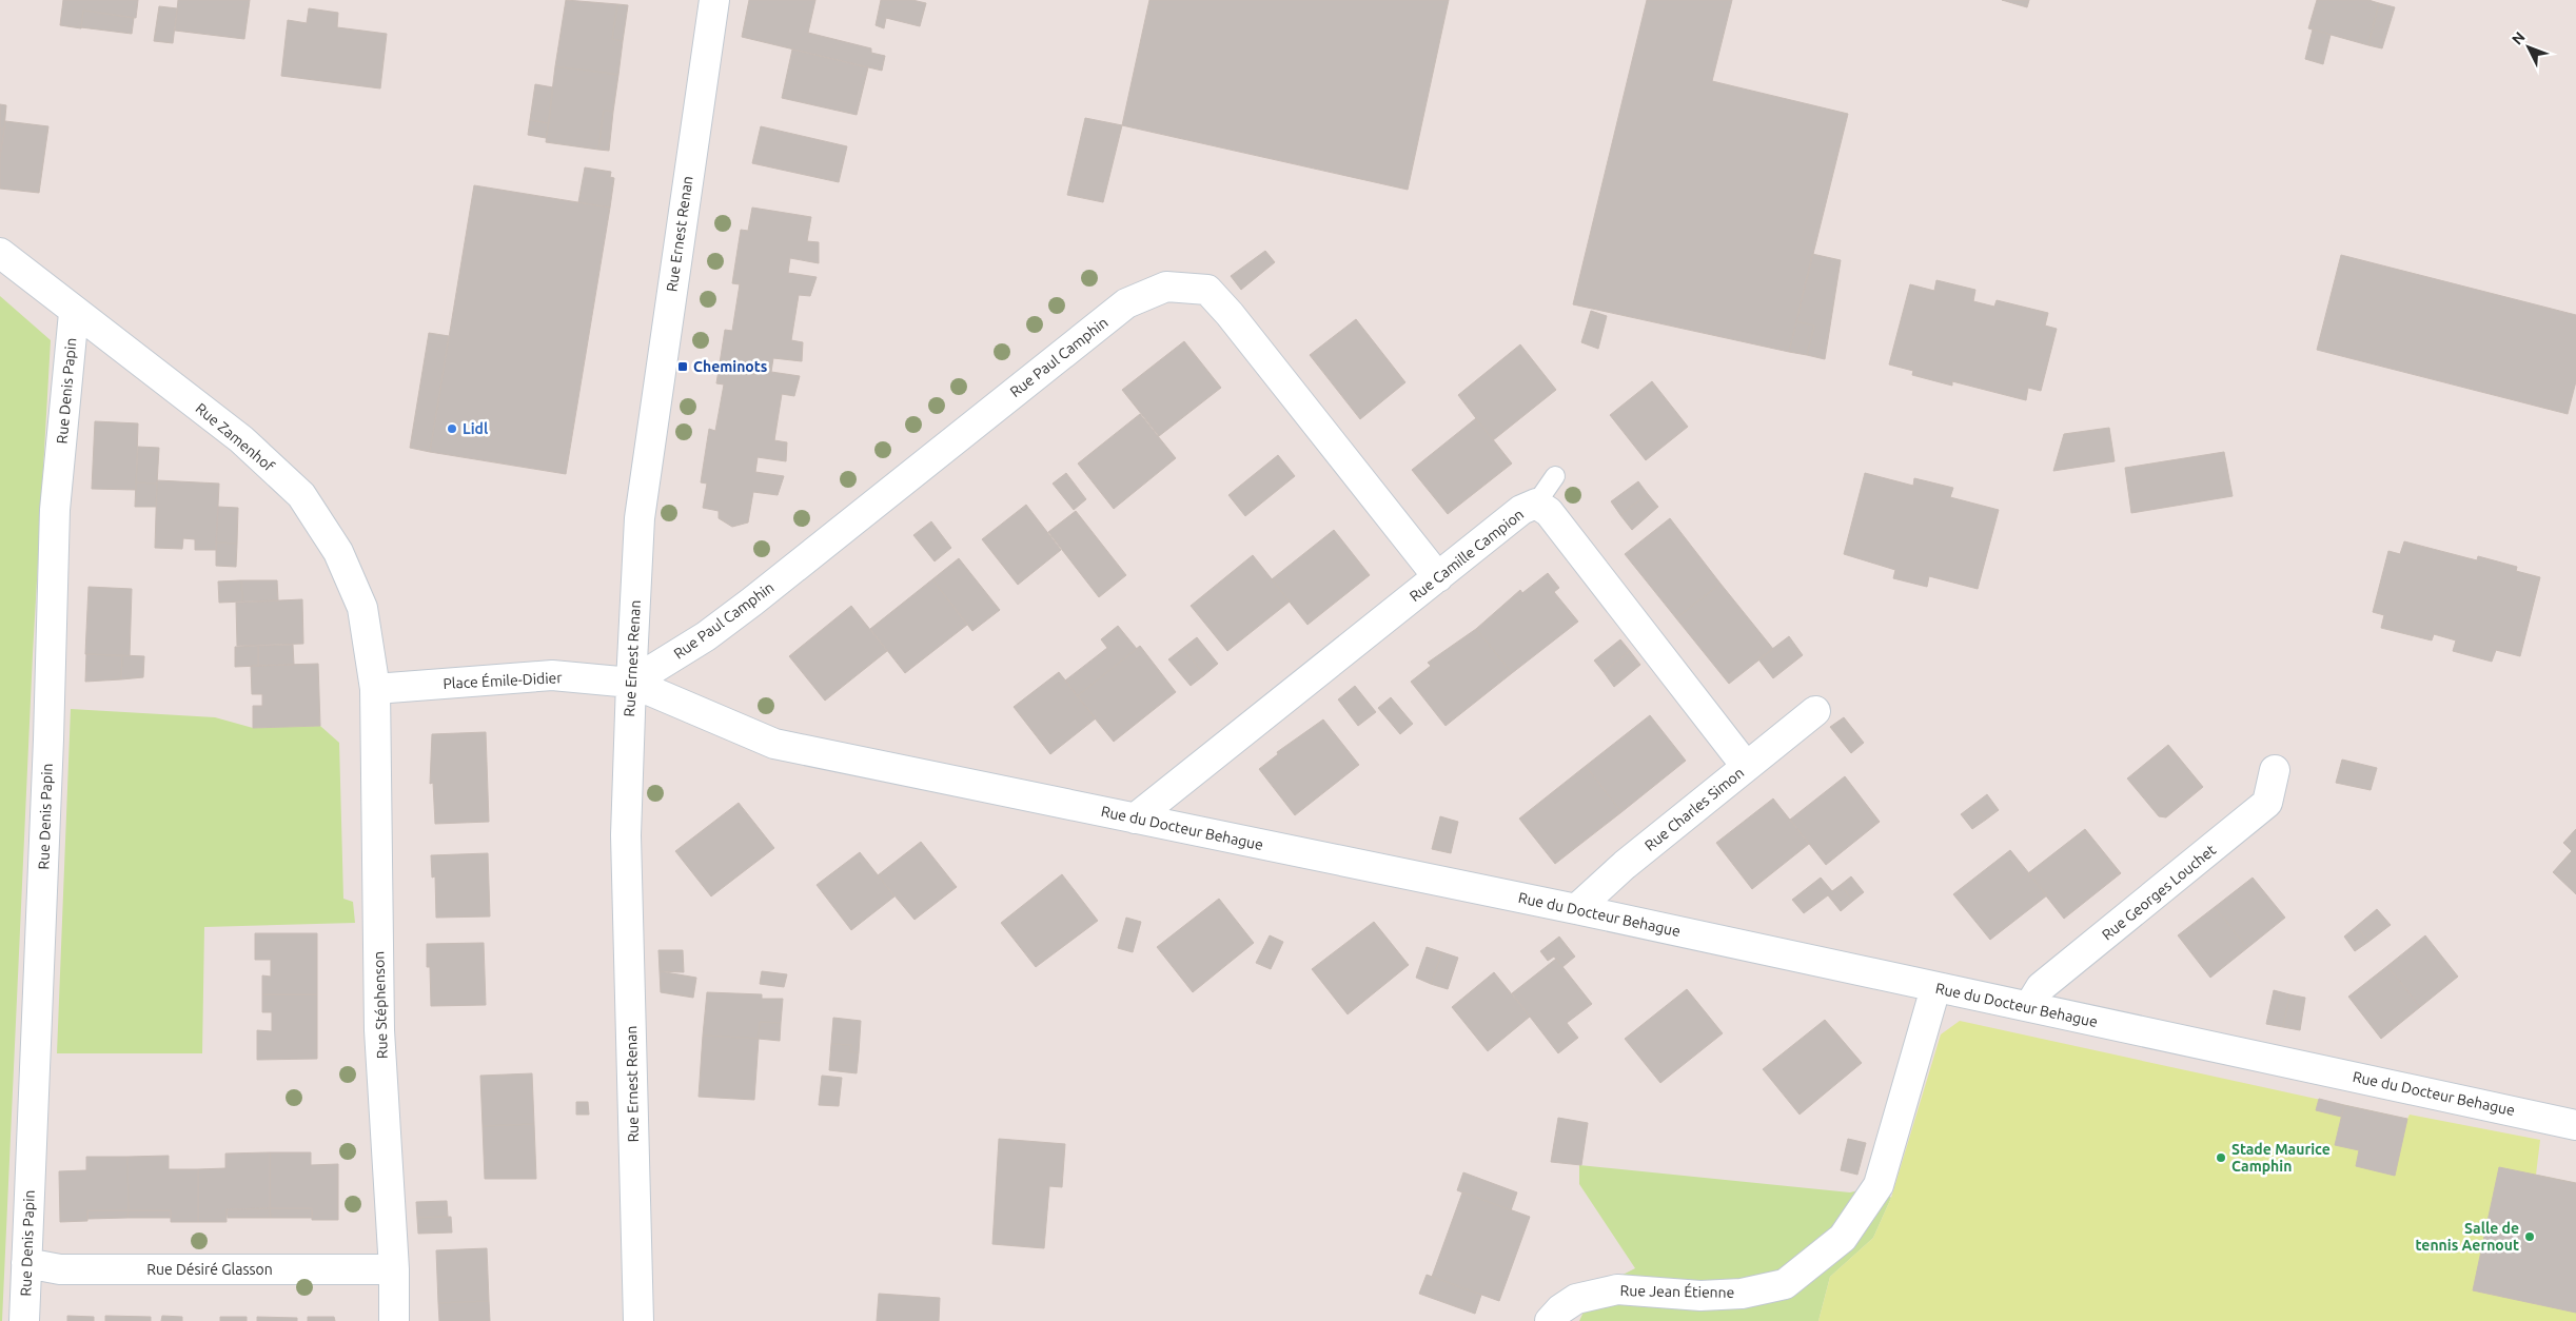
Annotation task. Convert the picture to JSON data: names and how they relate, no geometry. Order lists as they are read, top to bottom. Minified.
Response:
{"streets":{"street":["Rue Ernest Renan","Rue Paul Camphin","Rue Denis Papin","Rue Zamenhof","Rue Camille Campion","Place Émile-Didier","Rue Charles Simon","Rue du Docteur Behague","Rue Georges Louchet","Rue Stéphenson","Rue Désiré Glasson","Rue Jean Étienne"]},"crossings":[["Rue Ernest Renan","Rue Paul Camphin"],["Rue Ernest Renan","Place Émile-Didier"],["Rue Ernest Renan","Rue du Docteur Behague"],["Rue Paul Camphin","Rue Camille Campion"],["Rue Paul Camphin","Place Émile-Didier"],["Rue Paul Camphin","Rue du Docteur Behague"],["Rue Denis Papin","Rue Zamenhof"],["Rue Denis Papin","Rue Désiré Glasson"],["Rue Zamenhof","Place Émile-Didier"],["Rue Zamenhof","Rue Stéphenson"],["Rue Camille Campion","Rue Charles Simon"],["Rue Camille Campion","Rue du Docteur Behague"],["Place Émile-Didier","Rue du Docteur Behague"],["Place Émile-Didier","Rue Stéphenson"],["Rue Charles Simon","Rue du Docteur Behague"],["Rue du Docteur Behague","Rue Georges Louchet"],["Rue du Docteur Behague","Rue Jean Étienne"],["Rue Stéphenson","Rue Désiré Glasson"]],"places":{"transit":["Cheminots"],"other":["Lidl","Stade Maurice Camphin","Salle de tennis Aernout"]},"north":"top left"}
